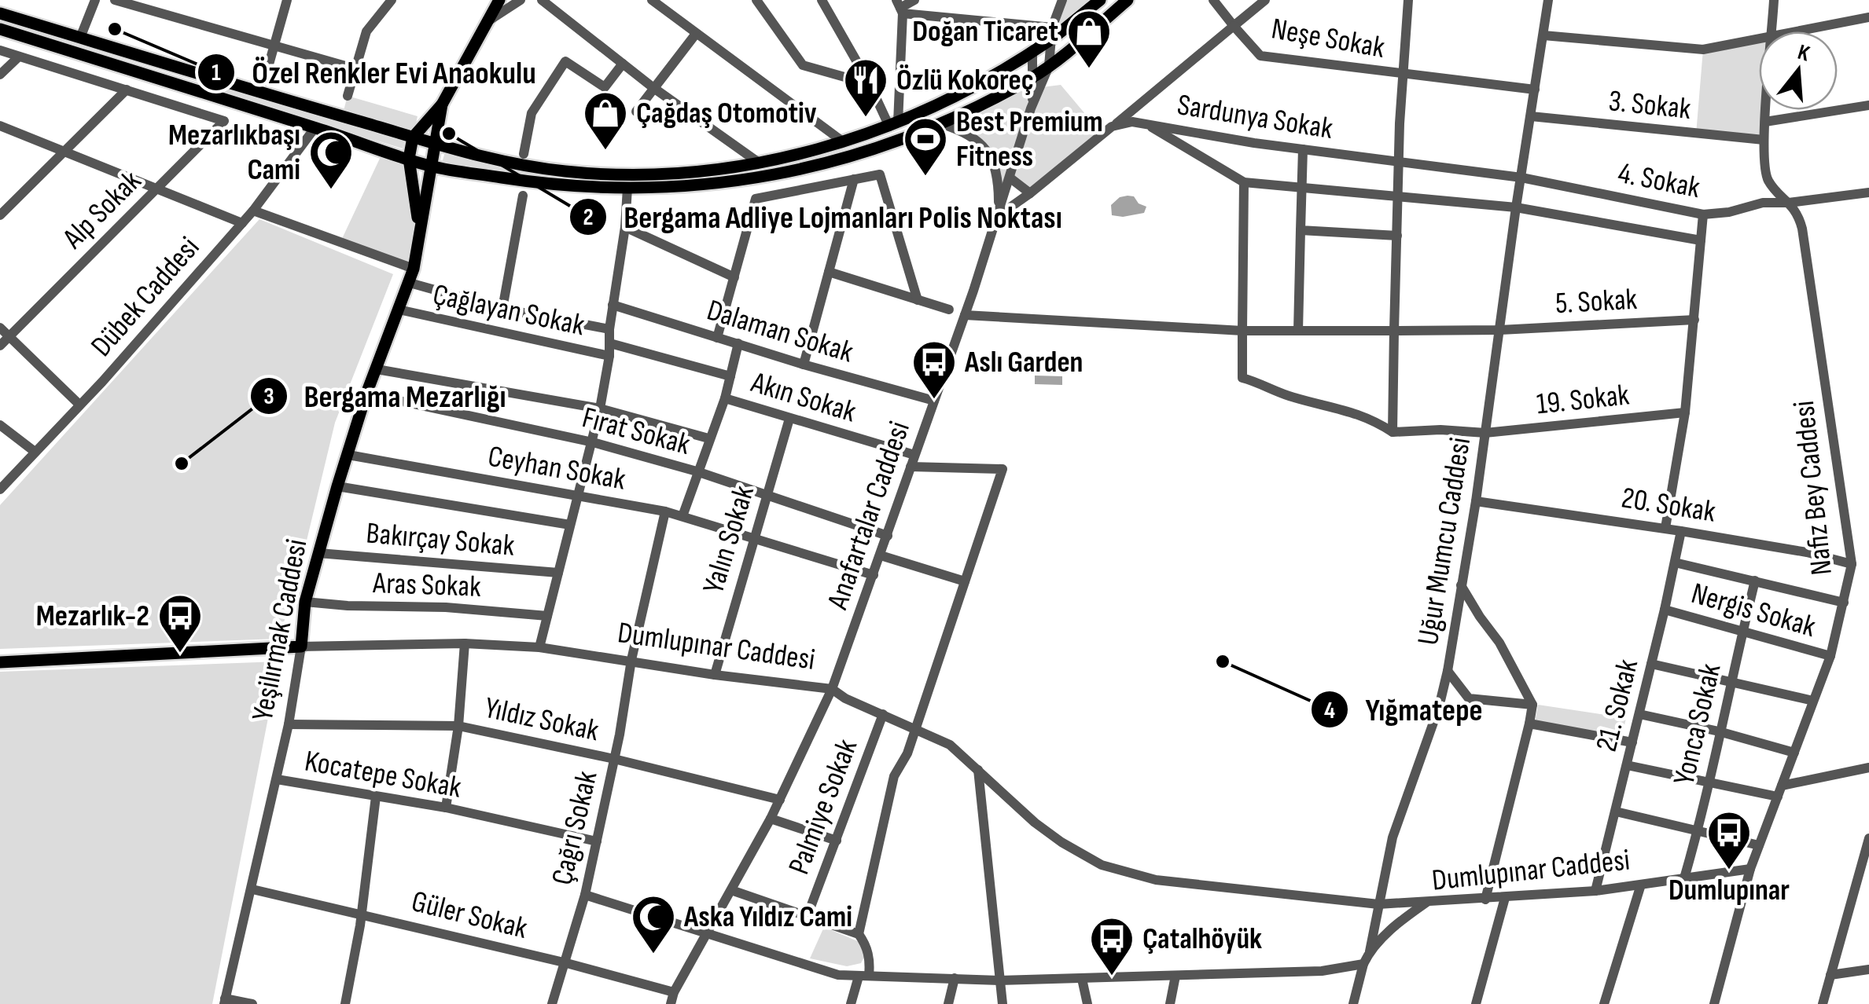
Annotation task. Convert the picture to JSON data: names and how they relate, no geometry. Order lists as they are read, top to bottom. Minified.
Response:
{"streets":{"main road":["Yeşilırmak Caddesi","Dumlupınar Caddesi"],"street":["Neşe Sokak","3. Sokak","Sardunya Sokak","4. Sokak","Alp Sokak","Dübek Caddesi","5. Sokak","Çağlayan Sokak","Dalaman Sokak","Akın Sokak","19. Sokak","Fırat Sokak","Ceyhan Sokak","Nafiz Bey Caddesi","20. Sokak","Anafartalar Caddesi","Bakırçay Sokak","Yalın Sokak","Uğur Mumcu Caddesi","Aras Sokak","Nergis Sokak","21. Sokak","Yıldız Sokak","Yonca Sokak","Kocatepe Sokak","Palmiye Sokak","Çağrı Sokak","Güler Sokak"]},"crossings":[["Neşe Sokak","Sardunya Sokak"],["Neşe Sokak","Uğur Mumcu Caddesi"],["3. Sokak","Uğur Mumcu Caddesi"],["Sardunya Sokak","4. Sokak"],["Sardunya Sokak","Uğur Mumcu Caddesi"],["4. Sokak","Nafiz Bey Caddesi"],["4. Sokak","Uğur Mumcu Caddesi"],["5. Sokak","Anafartalar Caddesi"],["5. Sokak","Uğur Mumcu Caddesi"],["Çağlayan Sokak","Yeşilırmak Caddesi"],["Dalaman Sokak","Anafartalar Caddesi"],["Akın Sokak","Anafartalar Caddesi"],["Akın Sokak","Yalın Sokak"],["19. Sokak","Uğur Mumcu Caddesi"],["Fırat Sokak","Anafartalar Caddesi"],["Fırat Sokak","Yalın Sokak"],["Fırat Sokak","Yeşilırmak Caddesi"],["Ceyhan Sokak","Anafartalar Caddesi"],["Ceyhan Sokak","Yalın Sokak"],["Ceyhan Sokak","Yeşilırmak Caddesi"],["Ceyhan Sokak","Çağrı Sokak"],["Nafiz Bey Caddesi","20. Sokak"],["Nafiz Bey Caddesi","Nergis Sokak"],["Nafiz Bey Caddesi","Dumlupınar Caddesi"],["20. Sokak","Uğur Mumcu Caddesi"],["20. Sokak","21. Sokak"],["Anafartalar Caddesi","Dumlupınar Caddesi"],["Anafartalar Caddesi","Yıldız Sokak"],["Anafartalar Caddesi","Güler Sokak"],["Bakırçay Sokak","Yeşilırmak Caddesi"],["Yalın Sokak","Dumlupınar Caddesi"],["Uğur Mumcu Caddesi","Dumlupınar Caddesi"],["Aras Sokak","Yeşilırmak Caddesi"],["Nergis Sokak","21. Sokak"],["Nergis Sokak","Yonca Sokak"],["Yeşilırmak Caddesi","Dumlupınar Caddesi"],["Yeşilırmak Caddesi","Yıldız Sokak"],["Yeşilırmak Caddesi","Kocatepe Sokak"],["Yeşilırmak Caddesi","Güler Sokak"],["Dumlupınar Caddesi","21. Sokak"],["Dumlupınar Caddesi","Yonca Sokak"],["Dumlupınar Caddesi","Palmiye Sokak"],["Dumlupınar Caddesi","Çağrı Sokak"],["Yıldız Sokak","Çağrı Sokak"],["Kocatepe Sokak","Çağrı Sokak"],["Çağrı Sokak","Güler Sokak"]],"places":{"other":["Özel Renkler Evi Anaokulu","Bergama Adliye Lojmanları Polis Noktası","Bergama Mezarlığı","Yığmatepe"],"shop":["Doğan Ticaret","Çağdaş Otomotiv"],"restaurant":["Özlü Kokoreç"],"sports":["Best Premium Fitness"],"mosque":["Mezarlıkbaşı Cami","Aska Yıldız Cami"],"bus stop":["Aslı Garden","Mezarlık-2","Dumlupınar","Çatalhöyük"]},"north":"top"}
